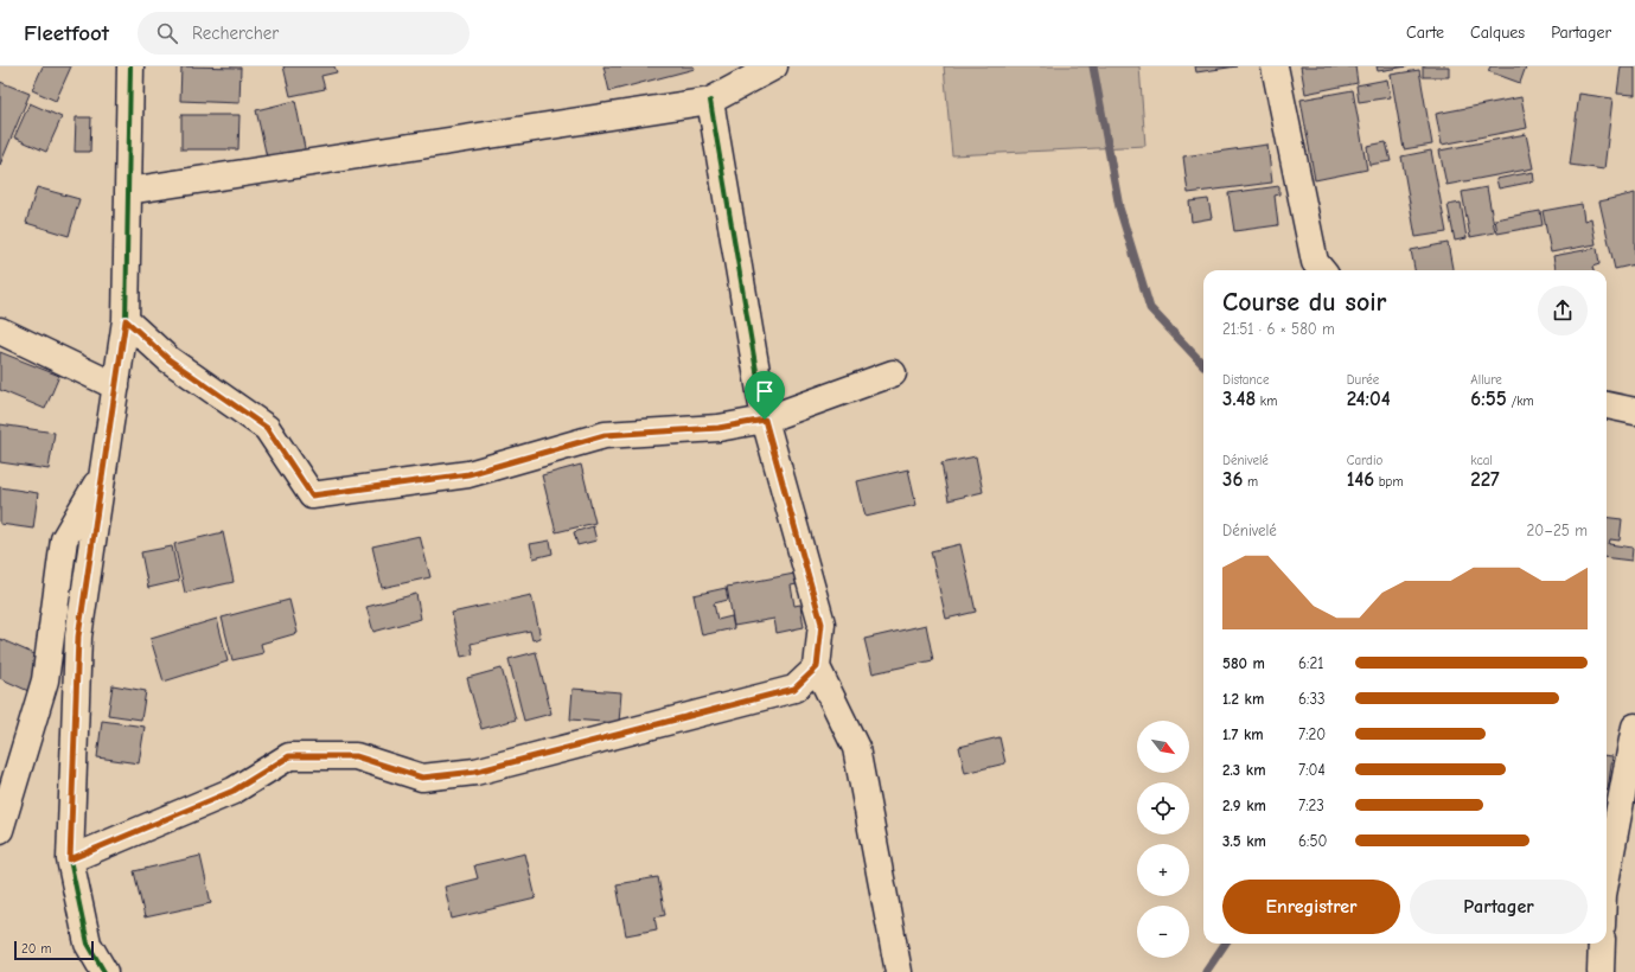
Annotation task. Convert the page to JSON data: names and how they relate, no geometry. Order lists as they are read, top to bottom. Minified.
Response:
{"scale_bar":"20 m","north":"bottom right","page":{"header":"Fleetfoot","search":"Rechercher","nav":["Carte","Calques","Partager"],"heading":["Course du soir","21:51 · 6 × 580 m"],"stats":[["Distance","3.48 km"],["Durée","24:04"],["Allure","6:55 /km"],["Dénivelé","36 m"],["Cardio","146 bpm"],["kcal","227"]],"chart":["Dénivelé","20–25 m"],"list":[{"name":"580 m","note":"6:21"},{"name":"1.2 km","note":"6:33"},{"name":"1.7 km","note":"7:20"},{"name":"2.3 km","note":"7:04"},{"name":"2.9 km","note":"7:23"},{"name":"3.5 km","note":"6:50"}],"map_buttons":["+","−"],"buttons":["Enregistrer","Partager"],"scale":"20 m"}}
